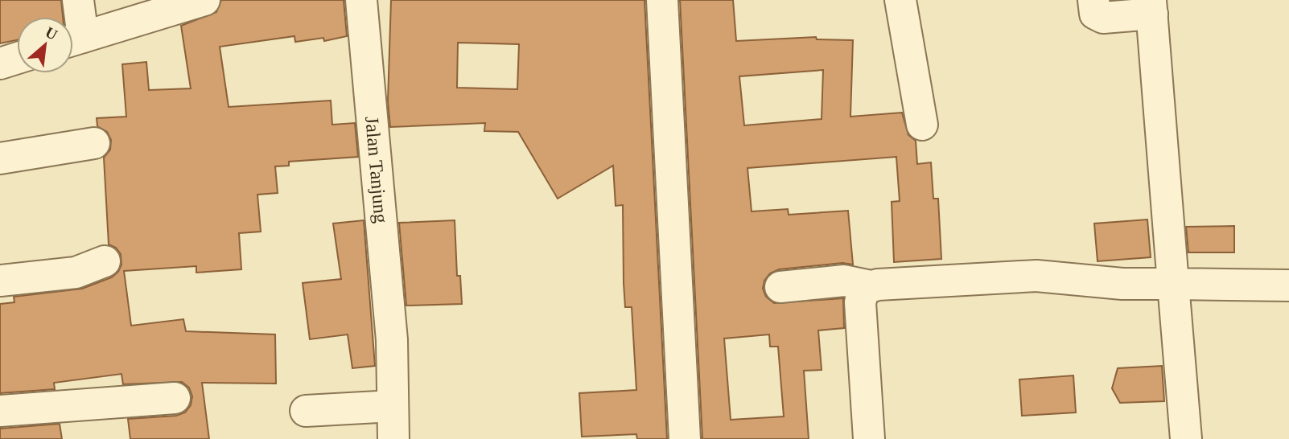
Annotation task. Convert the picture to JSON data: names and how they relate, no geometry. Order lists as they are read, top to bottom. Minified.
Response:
{"streets":{"street":["Jalan Tanjung"]},"north":"top right"}
